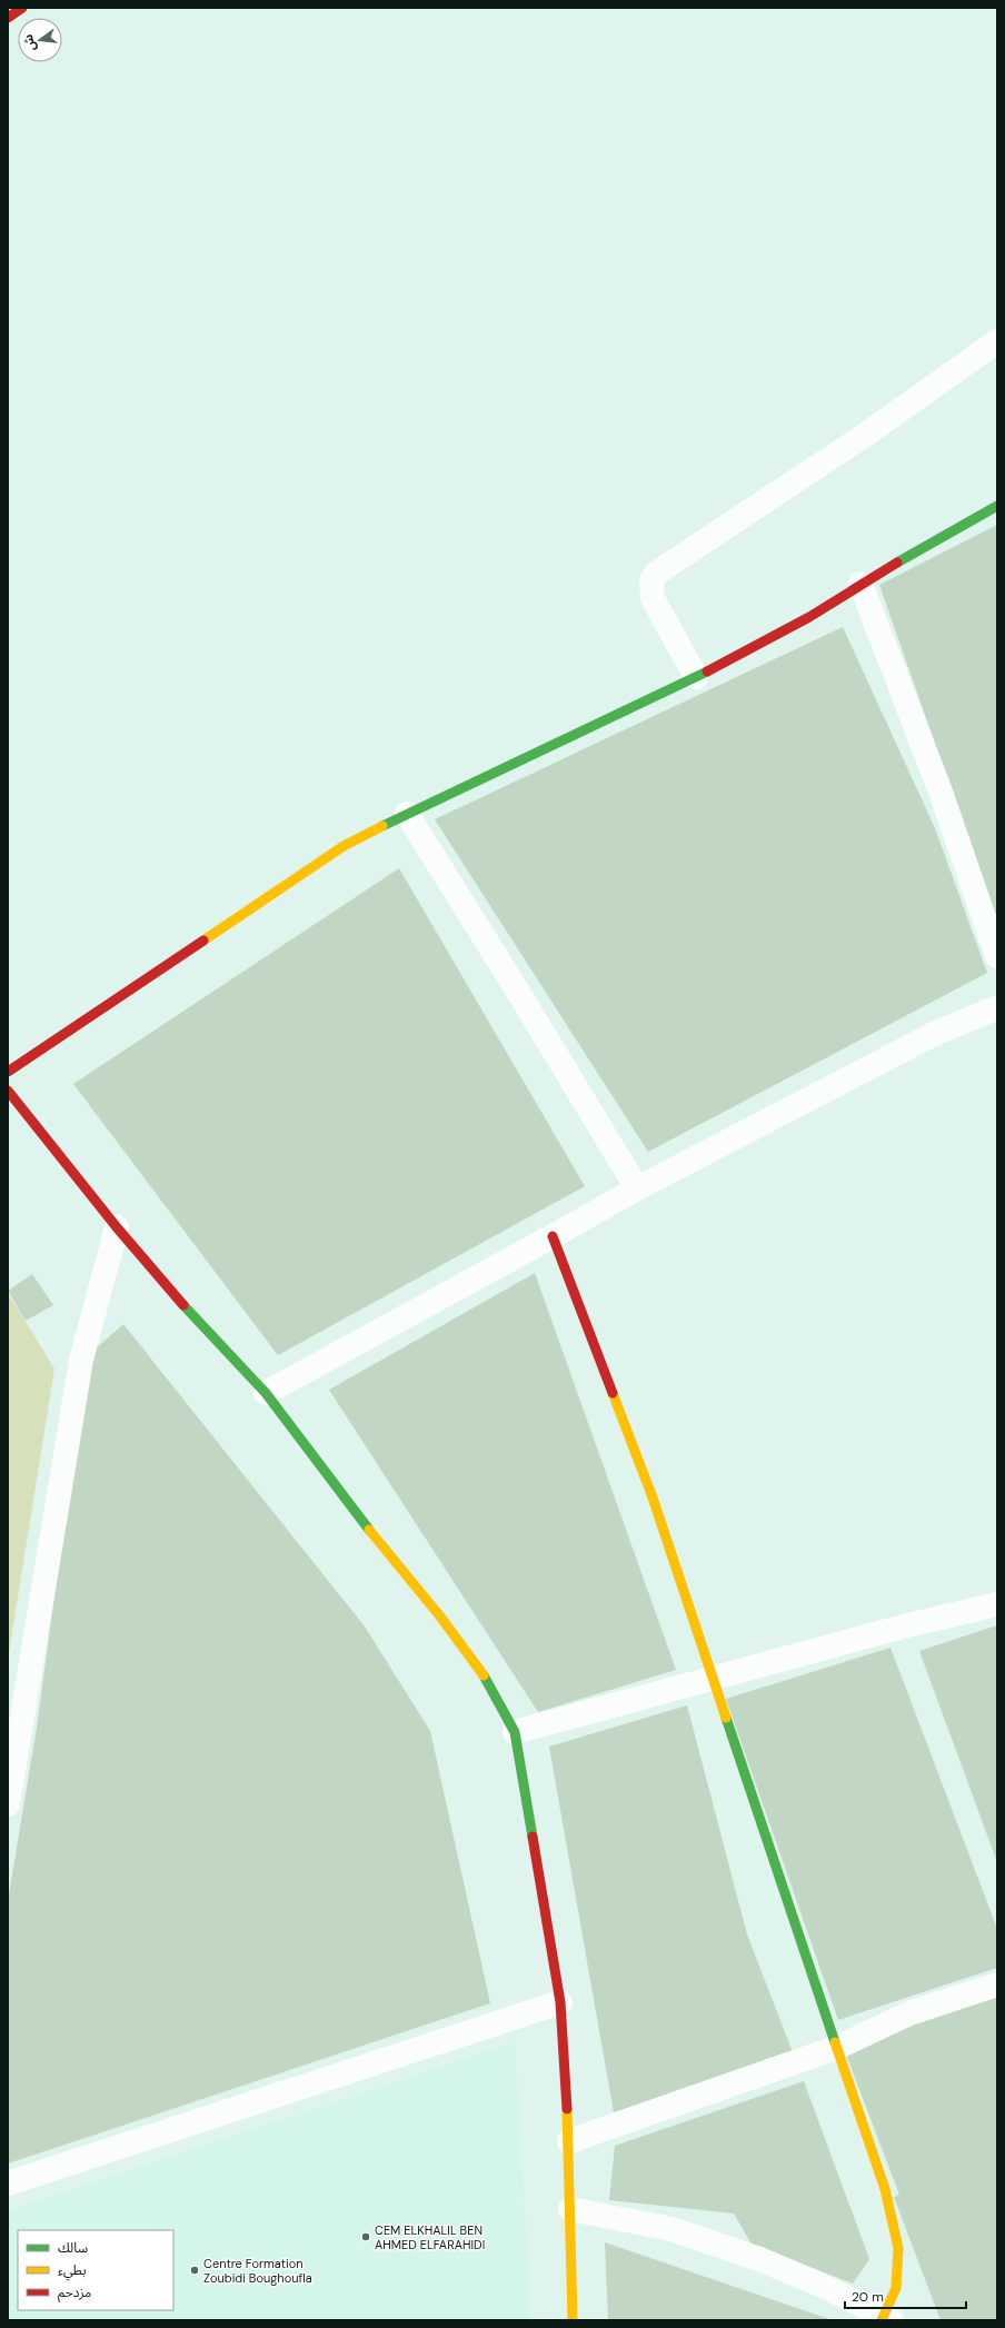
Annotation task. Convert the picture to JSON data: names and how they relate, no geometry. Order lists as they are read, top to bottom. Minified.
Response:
{"places":["CEM ELKHALIL BEN AHMED ELFARAHIDI","Centre Formation Zoubidi Boughoufla"],"legend":["سالك","بطيء","مزدحم"],"scale_bar":"20 m","north":"left"}
